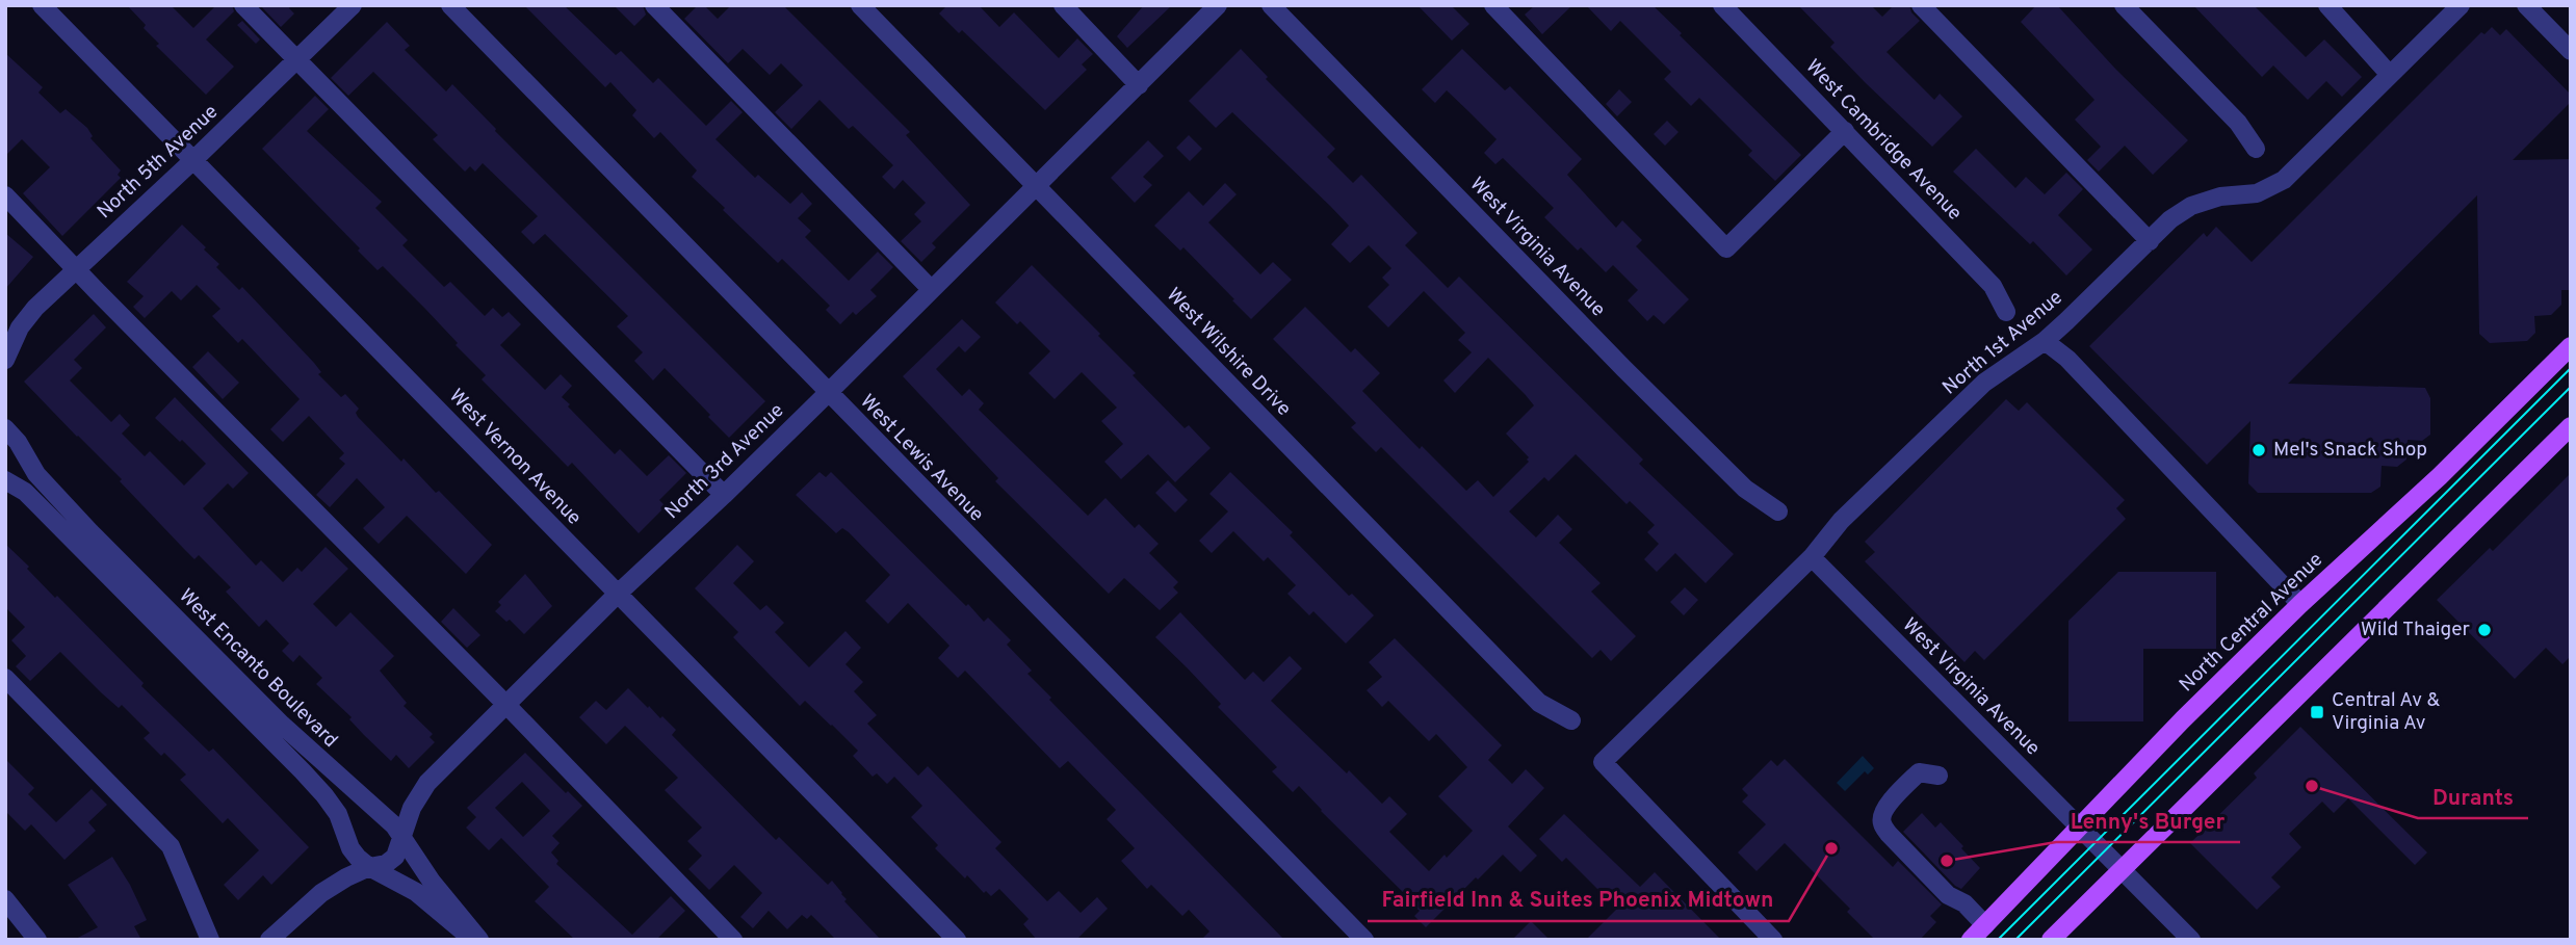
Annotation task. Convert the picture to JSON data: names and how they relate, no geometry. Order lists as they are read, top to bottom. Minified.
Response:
{"streets":{"main road":["North Central Avenue"],"street":["West Cambridge Avenue","North 5th Avenue","West Virginia Avenue","North 1st Avenue","West Wilshire Drive","West Vernon Avenue","West Lewis Avenue","North 3rd Avenue","West Encanto Boulevard"]},"crossings":[["North 5th Avenue","West Vernon Avenue"],["West Virginia Avenue","North 1st Avenue"],["West Virginia Avenue","North Central Avenue"],["West Wilshire Drive","North 3rd Avenue"],["West Vernon Avenue","North 3rd Avenue"],["West Lewis Avenue","North 3rd Avenue"],["North 3rd Avenue","West Encanto Boulevard"]],"places":{"other":["Mel's Snack Shop","Wild Thaiger","Durants","Fairfield Inn & Suites Phoenix Midtown","Lenny's Burger"],"transit":["Central Av & Virginia Av"]}}
